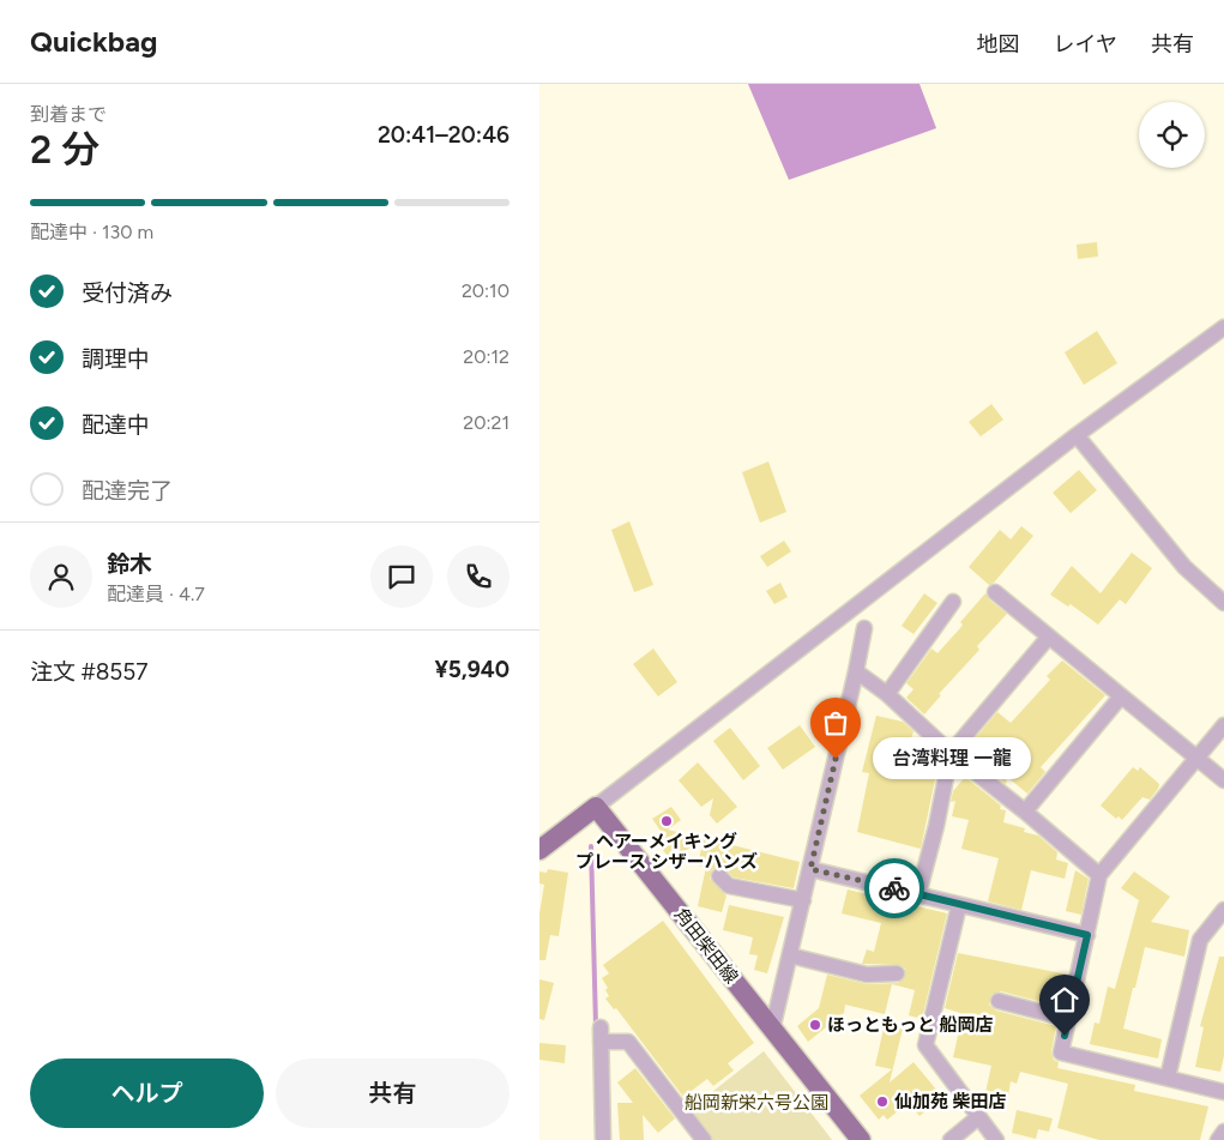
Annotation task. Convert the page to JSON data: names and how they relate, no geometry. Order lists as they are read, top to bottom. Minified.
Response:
{"streets":{"main road":["角田柴田線"]},"parks":["船岡新栄六号公園"],"places":["台湾料理 一龍","ヘアーメイキング プレース シザーハンズ","ほっともっと 船岡店","仙加苑 柴田店"],"page":{"header":"Quickbag","nav":["地図","レイヤ","共有"],"heading":["2 分","到着まで","20:41–20:46"],"panel":["鈴木","配達員 · 4.7","注文 #8557","¥5,940"],"bar":"配達中 · 130 m","list":[["受付済み","20:10"],["調理中","20:12"],["配達中","20:21"],"配達完了"],"bubble":"台湾料理 一龍","buttons":["ヘルプ","共有"]}}
